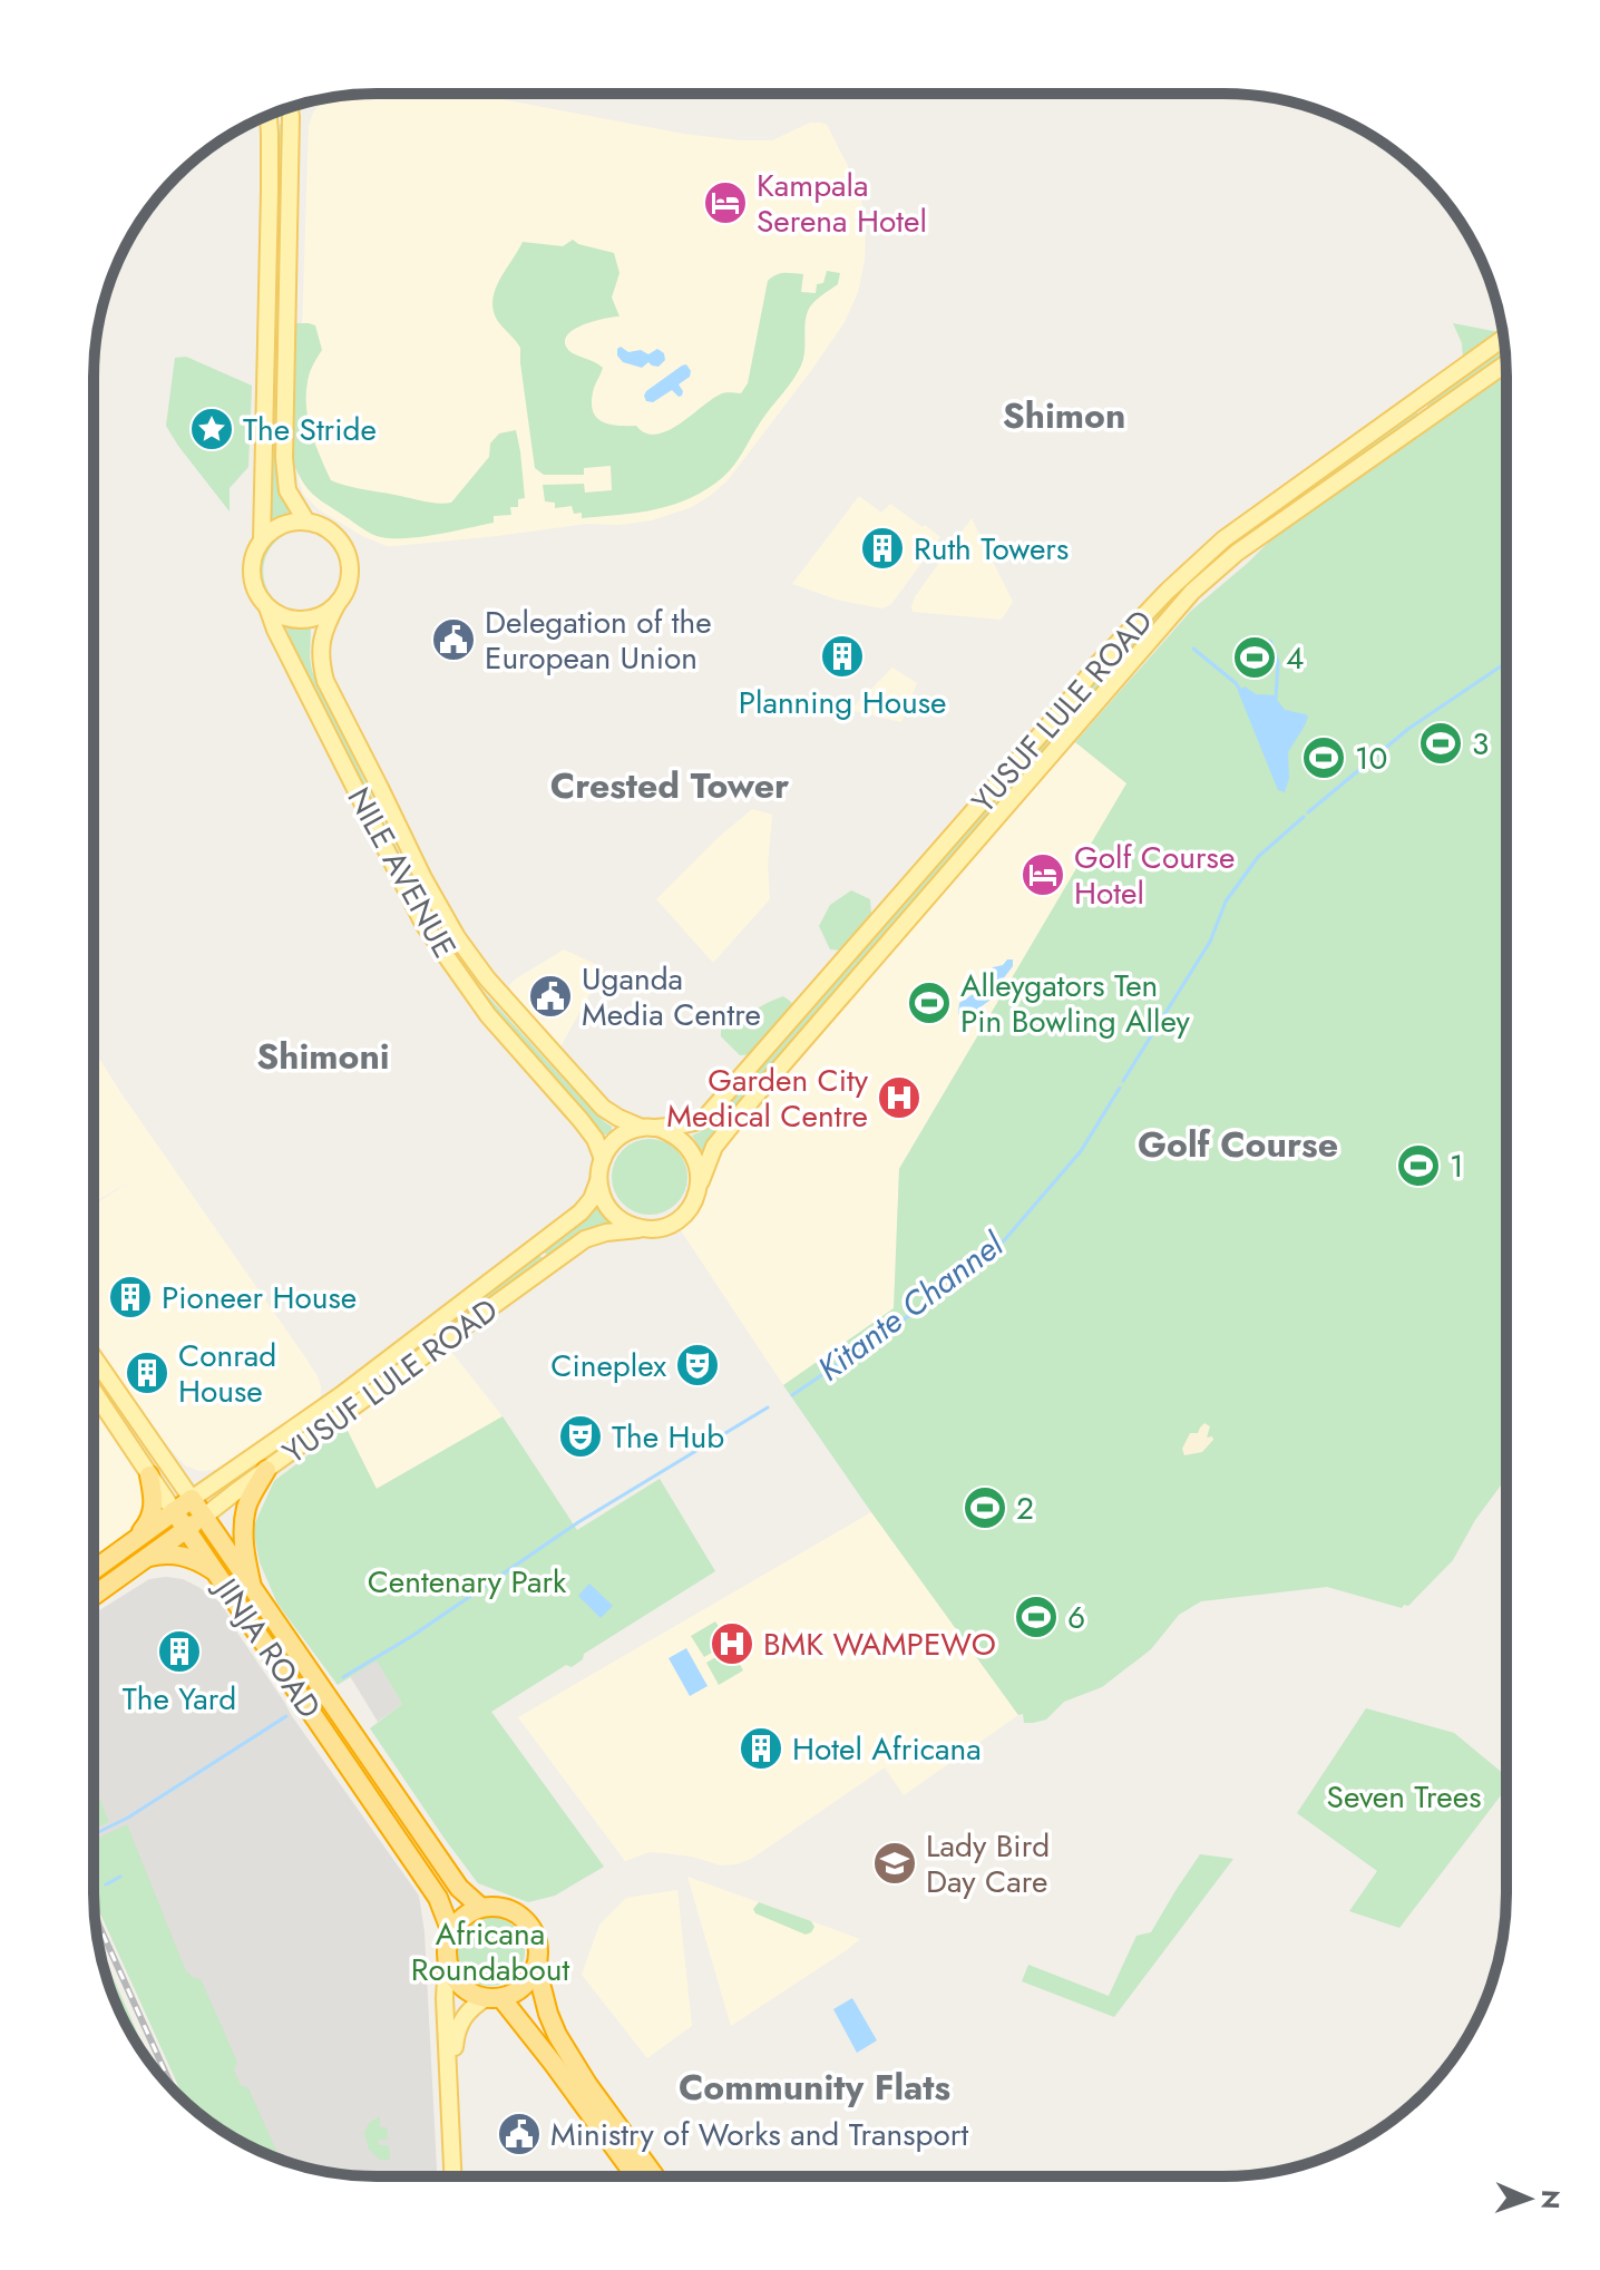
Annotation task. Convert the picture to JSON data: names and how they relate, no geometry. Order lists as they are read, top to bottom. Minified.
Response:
{"streets":{"highway":["YUSUF LULE ROAD","JINJA ROAD"],"main road":["NILE AVENUE"]},"crossings":[["YUSUF LULE ROAD","NILE AVENUE"],["YUSUF LULE ROAD","JINJA ROAD"]],"districts":["Shimon","Crested Tower","Shimoni","Golf Course","Community Flats"],"water":["Kitante Channel"],"parks":["Centenary Park","Seven Trees","Africana Roundabout"],"places":{"hotel":["Kampala Serena Hotel","Golf Course Hotel"],"place":["The Stride"],"building":["Ruth Towers","Planning House","Pioneer House","Conrad House","The Yard","Hotel Africana"],"public building":["Delegation of the European Union","Uganda Media Centre","Ministry of Works and Transport"],"sports":["4","3","10","Alleygators Ten Pin Bowling Alley","1","2","6"],"hospital":["Garden City Medical Centre","BMK WAMPEWO"],"theatre":["Cineplex","The Hub"],"school or university":["Lady Bird Day Care"]},"north":"right"}
